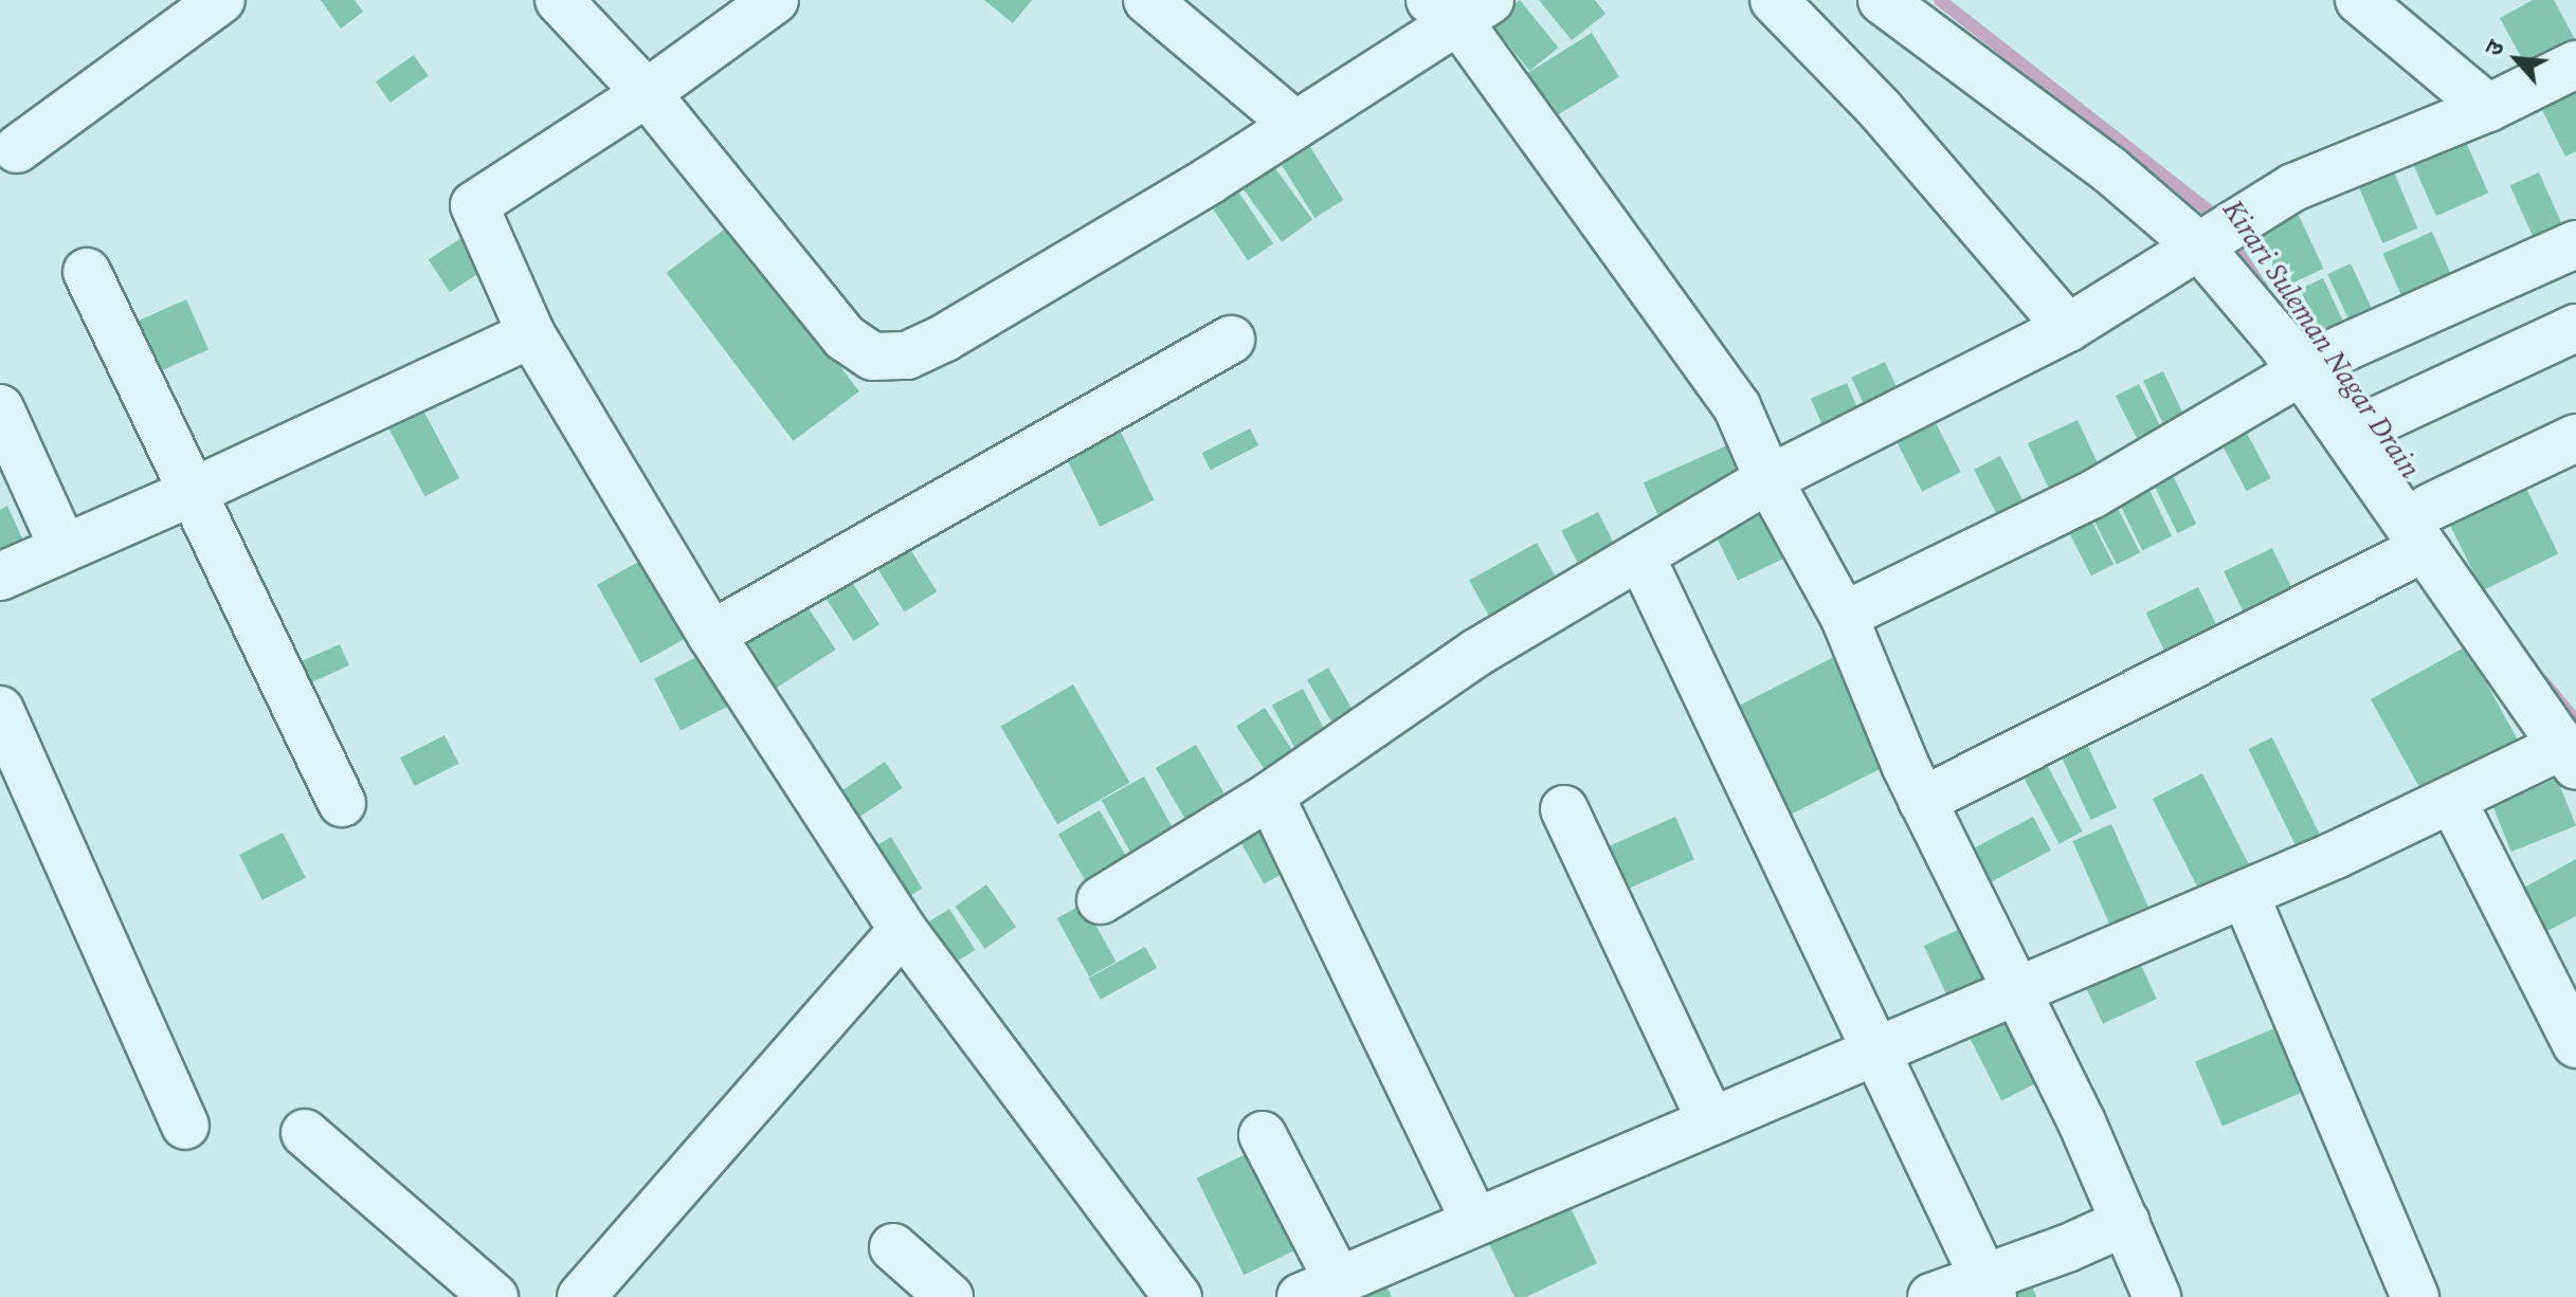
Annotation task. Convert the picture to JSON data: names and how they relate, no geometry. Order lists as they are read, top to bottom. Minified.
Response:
{"water":["Kirari Suleman Nagar Drain"],"north":"top left"}
